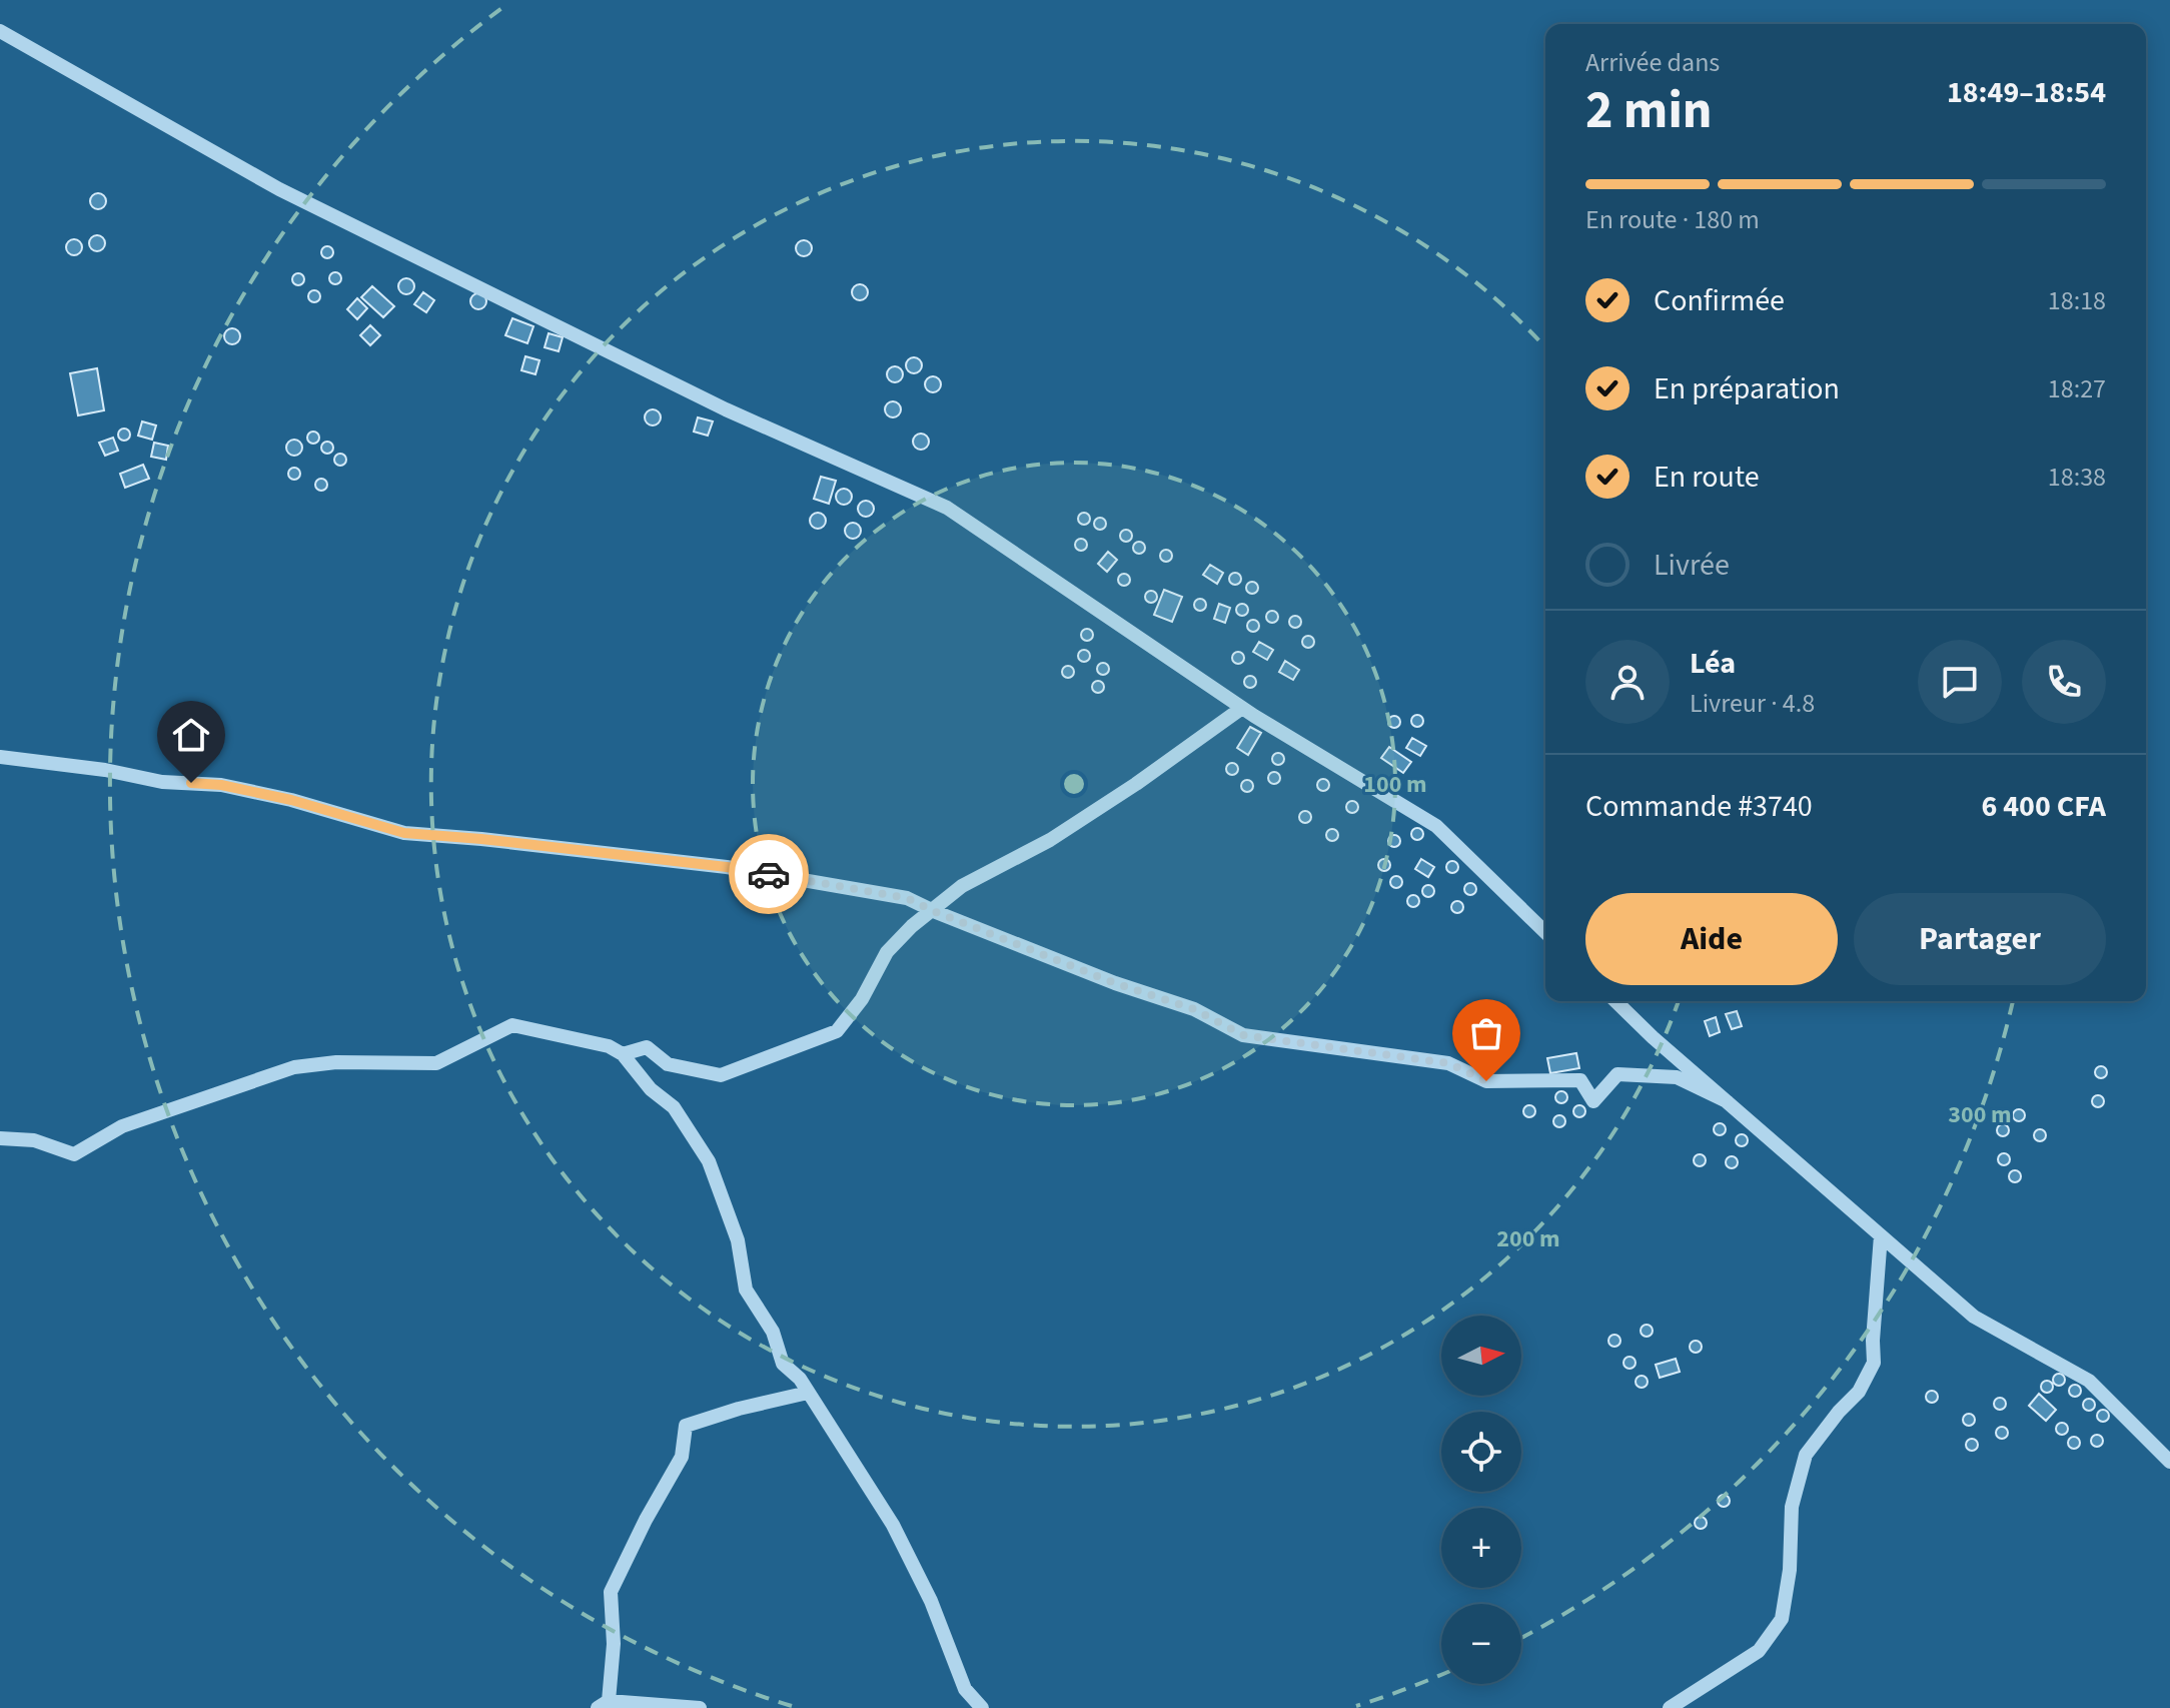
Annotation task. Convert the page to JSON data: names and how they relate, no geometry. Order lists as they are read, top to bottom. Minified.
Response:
{"north":"right","page":{"heading":["2 min","Arrivée dans","18:49–18:54"],"panel":["Léa","Livreur · 4.8","Commande #3740","6 400 CFA"],"bar":"En route · 180 m","list":[["Confirmée","18:18"],["En préparation","18:27"],["En route","18:38"],"Livrée"],"buttons":["Aide","Partager"],"map_buttons":["+","−"]},"rings":["100 m","300 m","200 m"]}
